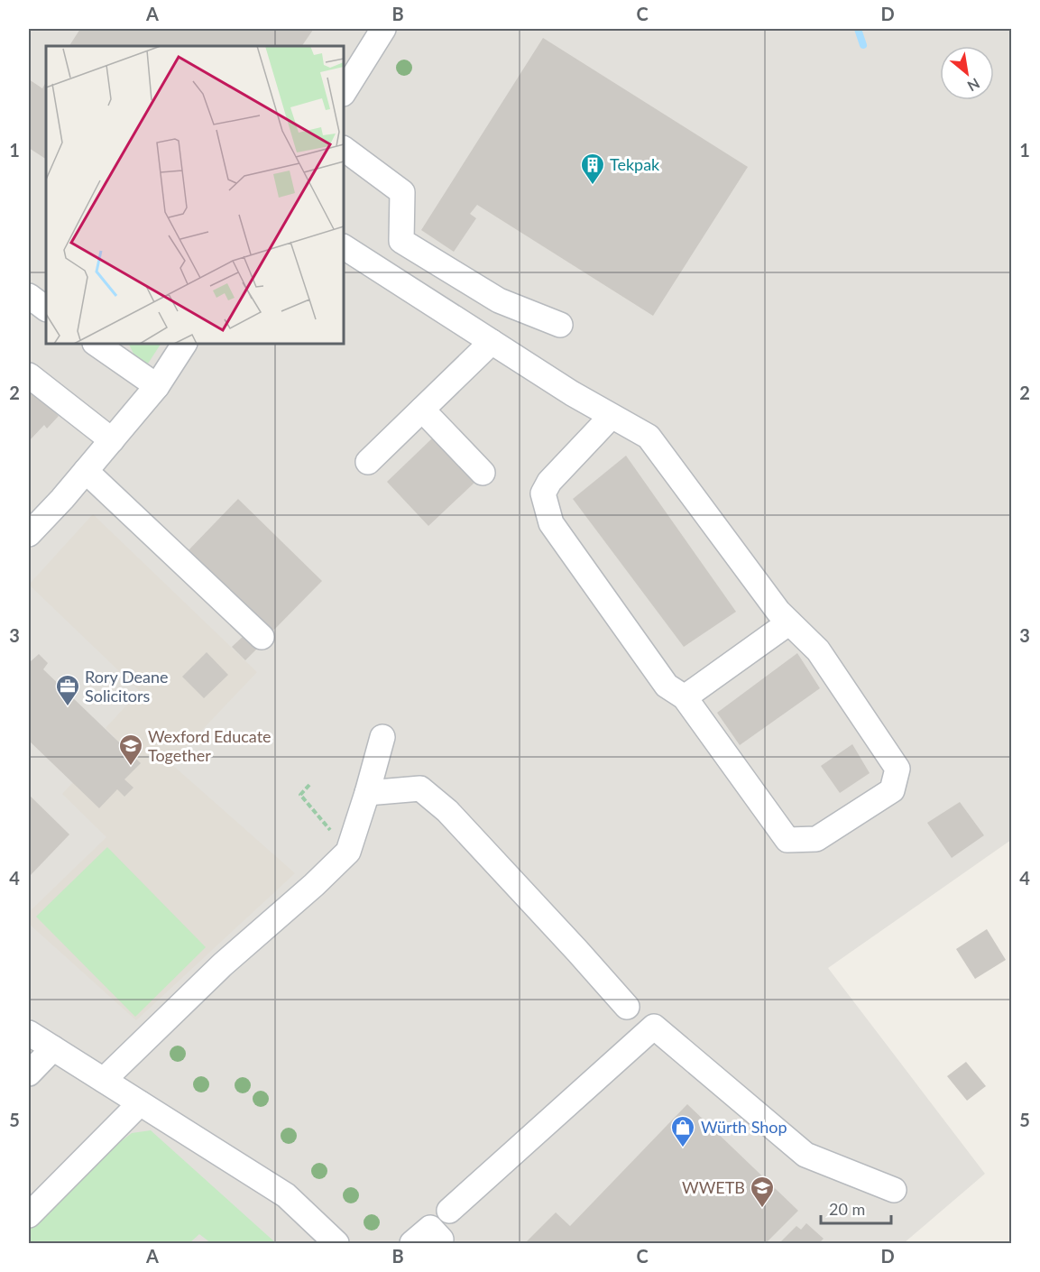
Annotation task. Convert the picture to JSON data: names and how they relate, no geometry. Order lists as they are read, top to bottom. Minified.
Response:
{"places":{"building":["Tekpak"],"office":["Rory Deane Solicitors"],"school or university":["Wexford Educate Together","WWETB"],"shop":["Würth Shop"]},"scale_bar":"20 m","north":"bottom right","grid":{"columns":["A","B","C","D"],"rows":["1","2","3","4","5"]}}
